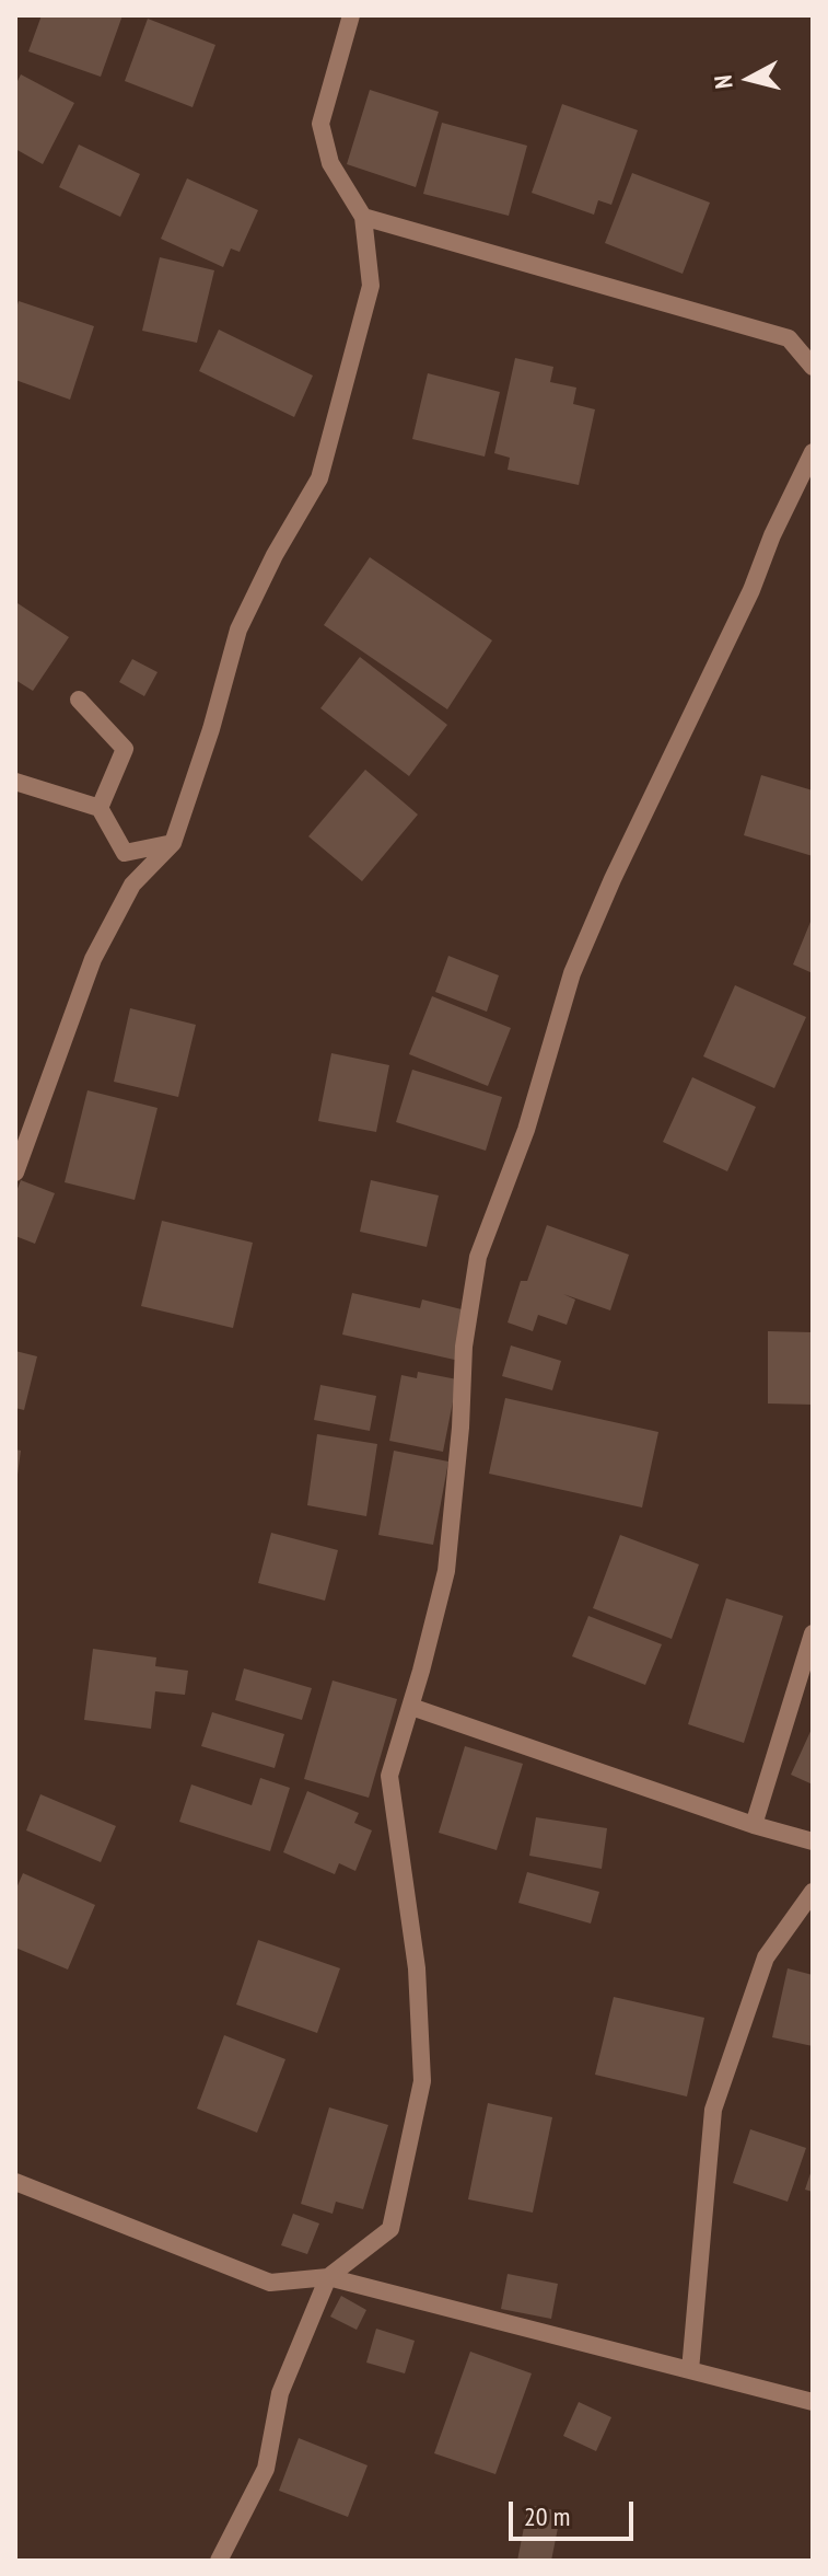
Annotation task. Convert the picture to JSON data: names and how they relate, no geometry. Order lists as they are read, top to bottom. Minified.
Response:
{"scale_bar":"20 m","north":"left"}
